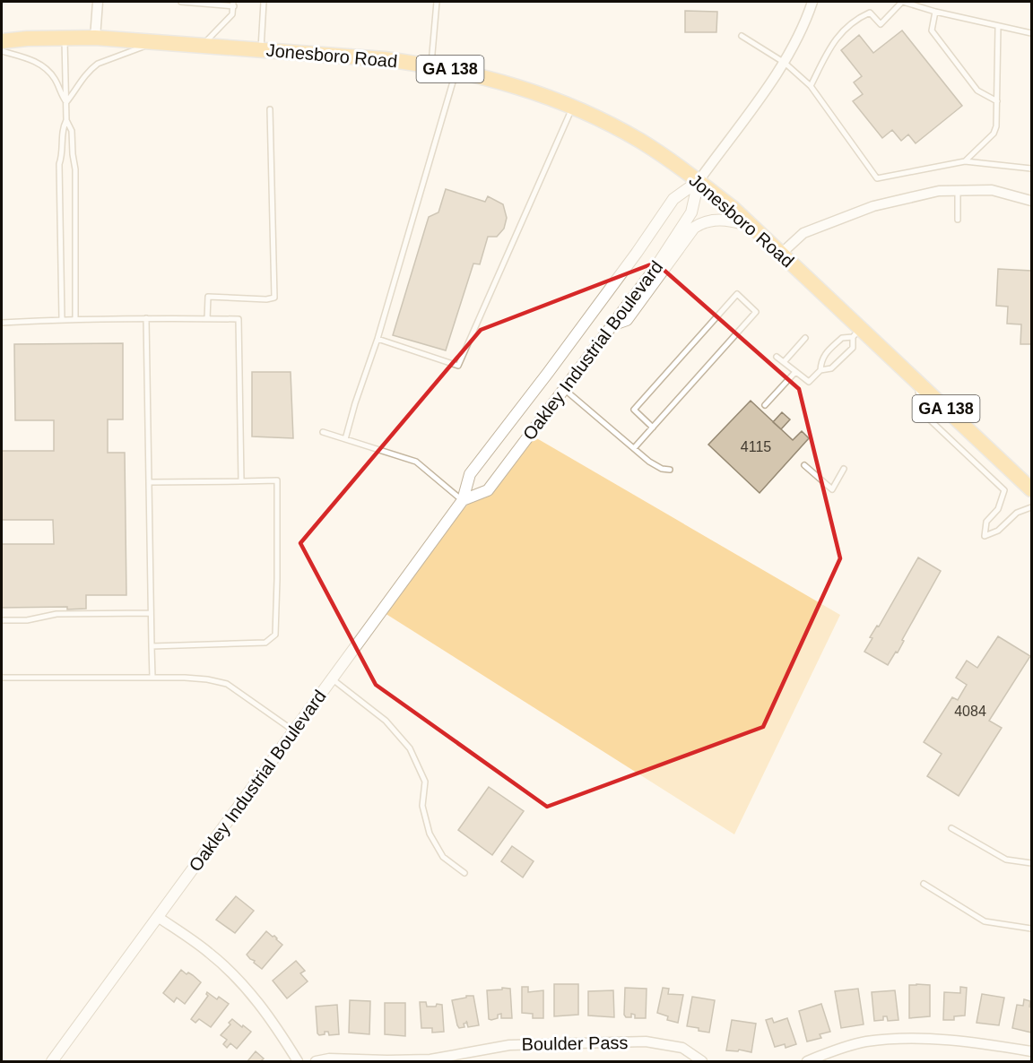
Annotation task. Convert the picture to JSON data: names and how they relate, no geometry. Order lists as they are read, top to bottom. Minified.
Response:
{"streets":{"highway":["Jonesboro Road","GA 138"],"street":["Oakley Industrial Boulevard","Boulder Pass"]},"crossings":[["Jonesboro Road","Oakley Industrial Boulevard"]],"house_numbers":["4115","4084"]}
